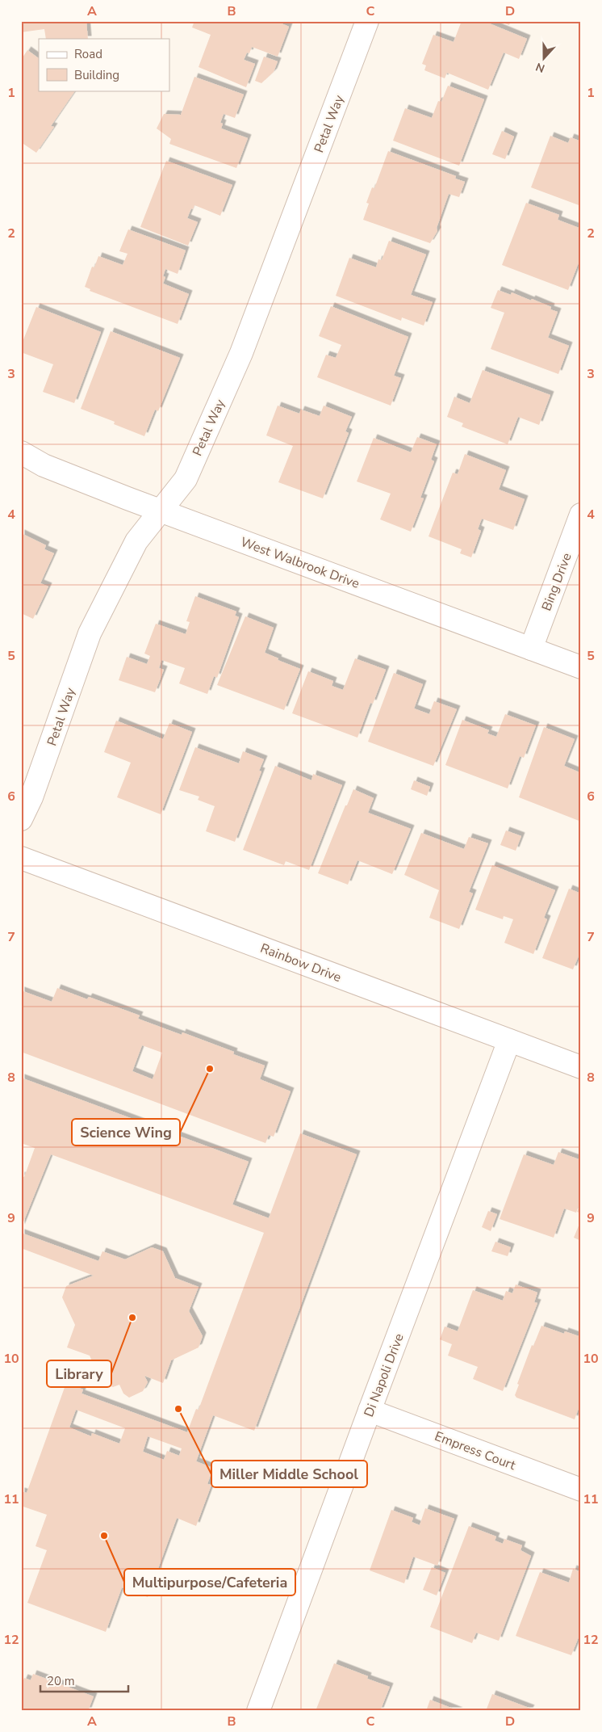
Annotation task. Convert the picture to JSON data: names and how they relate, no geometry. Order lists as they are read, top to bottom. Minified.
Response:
{"streets":{"street":["Petal Way","West Walbrook Drive","Bing Drive","Rainbow Drive","Di Napoli Drive","Empress Court"]},"crossings":[["Petal Way","West Walbrook Drive"],["West Walbrook Drive","Bing Drive"],["Rainbow Drive","Di Napoli Drive"],["Di Napoli Drive","Empress Court"]],"places":["Science Wing","Library","Miller Middle School","Multipurpose/Cafeteria"],"legend":["Road","Building"],"scale_bar":"20 m","north":"bottom","grid":{"columns":["A","B","C","D"],"rows":["1","2","3","4","5","6","7","8","9","10","11","12"]}}
